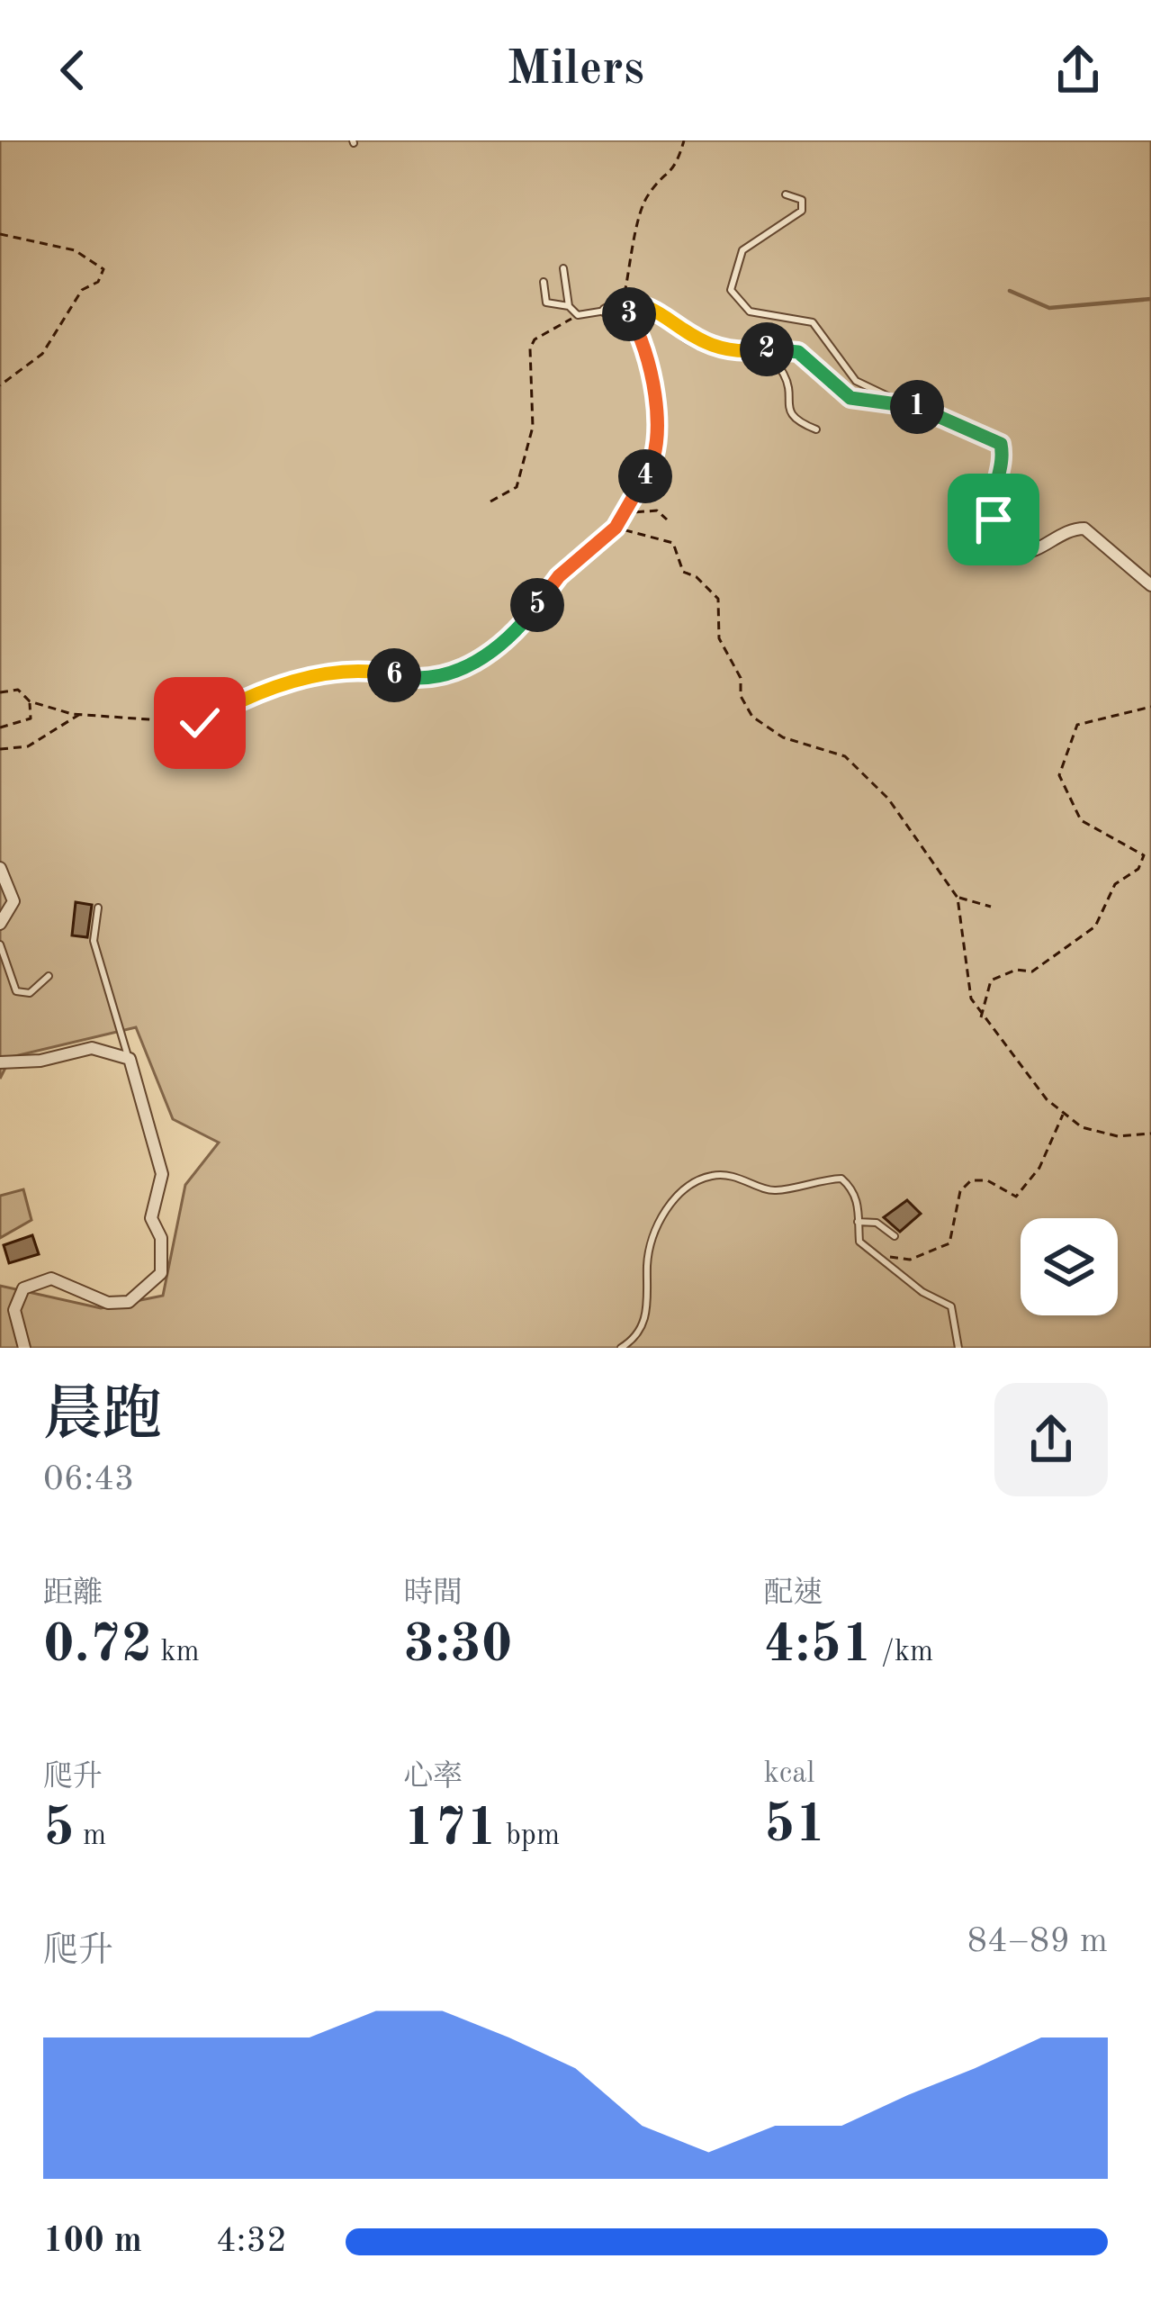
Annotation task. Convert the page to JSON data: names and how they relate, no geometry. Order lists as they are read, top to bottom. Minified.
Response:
{"page":{"header":"Milers","pins":["3","2","1","4","5","6"],"heading":["晨跑","06:43"],"stats":[["距離","0.72 km"],["時間","3:30"],["配速","4:51 /km"],["爬升","5 m"],["心率","171 bpm"],["kcal","51"]],"chart":["爬升","84–89 m"],"list":[{"name":"100 m","note":"4:32"}]}}
